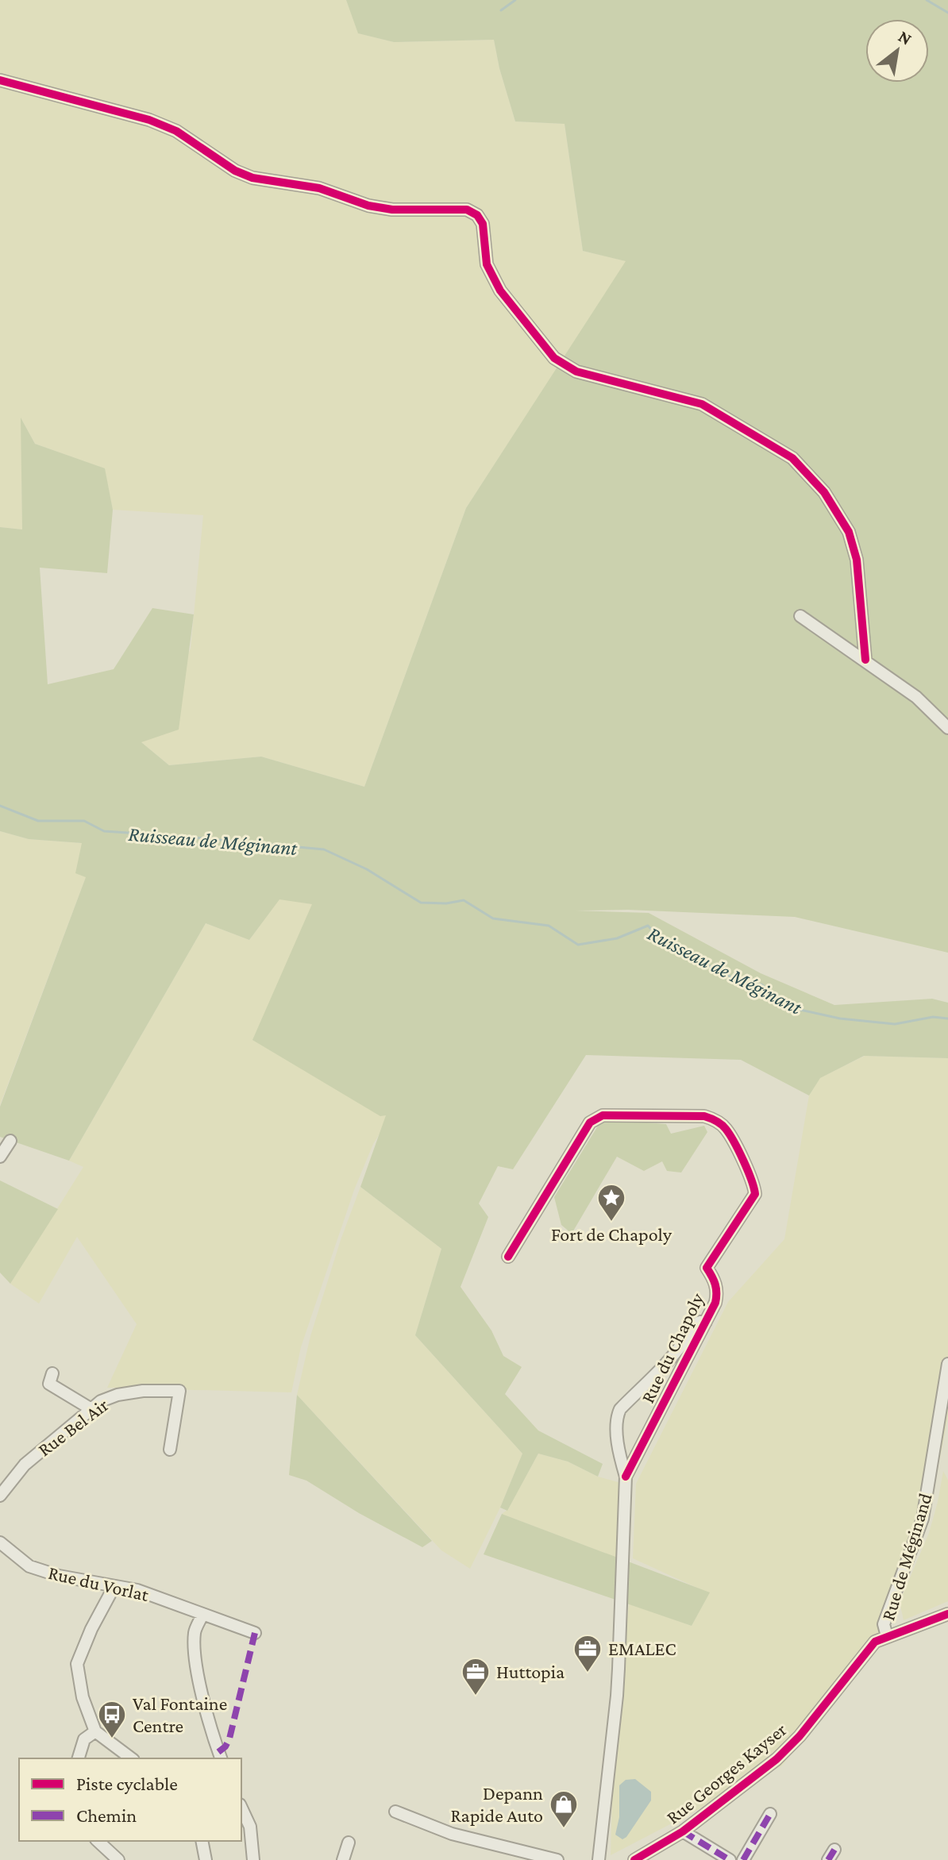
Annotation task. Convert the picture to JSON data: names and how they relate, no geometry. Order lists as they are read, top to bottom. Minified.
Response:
{"streets":{"street":["Rue du Chapoly","Rue Bel Air","Rue de Méginand","Rue du Vorlat","Rue Georges Kayser"]},"crossings":[["Rue de Méginand","Rue Georges Kayser"]],"water":["Ruisseau de Méginant"],"places":{"place":["Fort de Chapoly"],"office":["EMALEC","Huttopia"],"bus stop":["Val Fontaine Centre"],"shop":["Depann Rapide Auto"]},"legend":["Piste cyclable","Chemin"],"north":"top right"}
